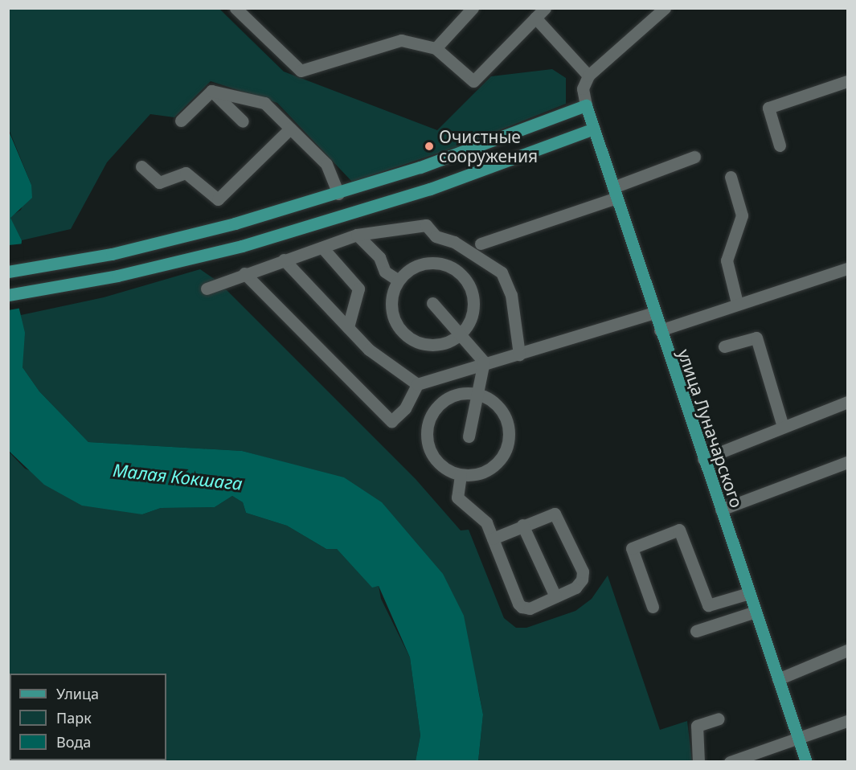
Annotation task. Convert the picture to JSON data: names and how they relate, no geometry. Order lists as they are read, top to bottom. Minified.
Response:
{"streets":{"main road":["улица Луначарского"]},"water":["Малая Кокшага"],"places":["Очистные сооружения"],"legend":["Улица","Парк","Вода"]}
